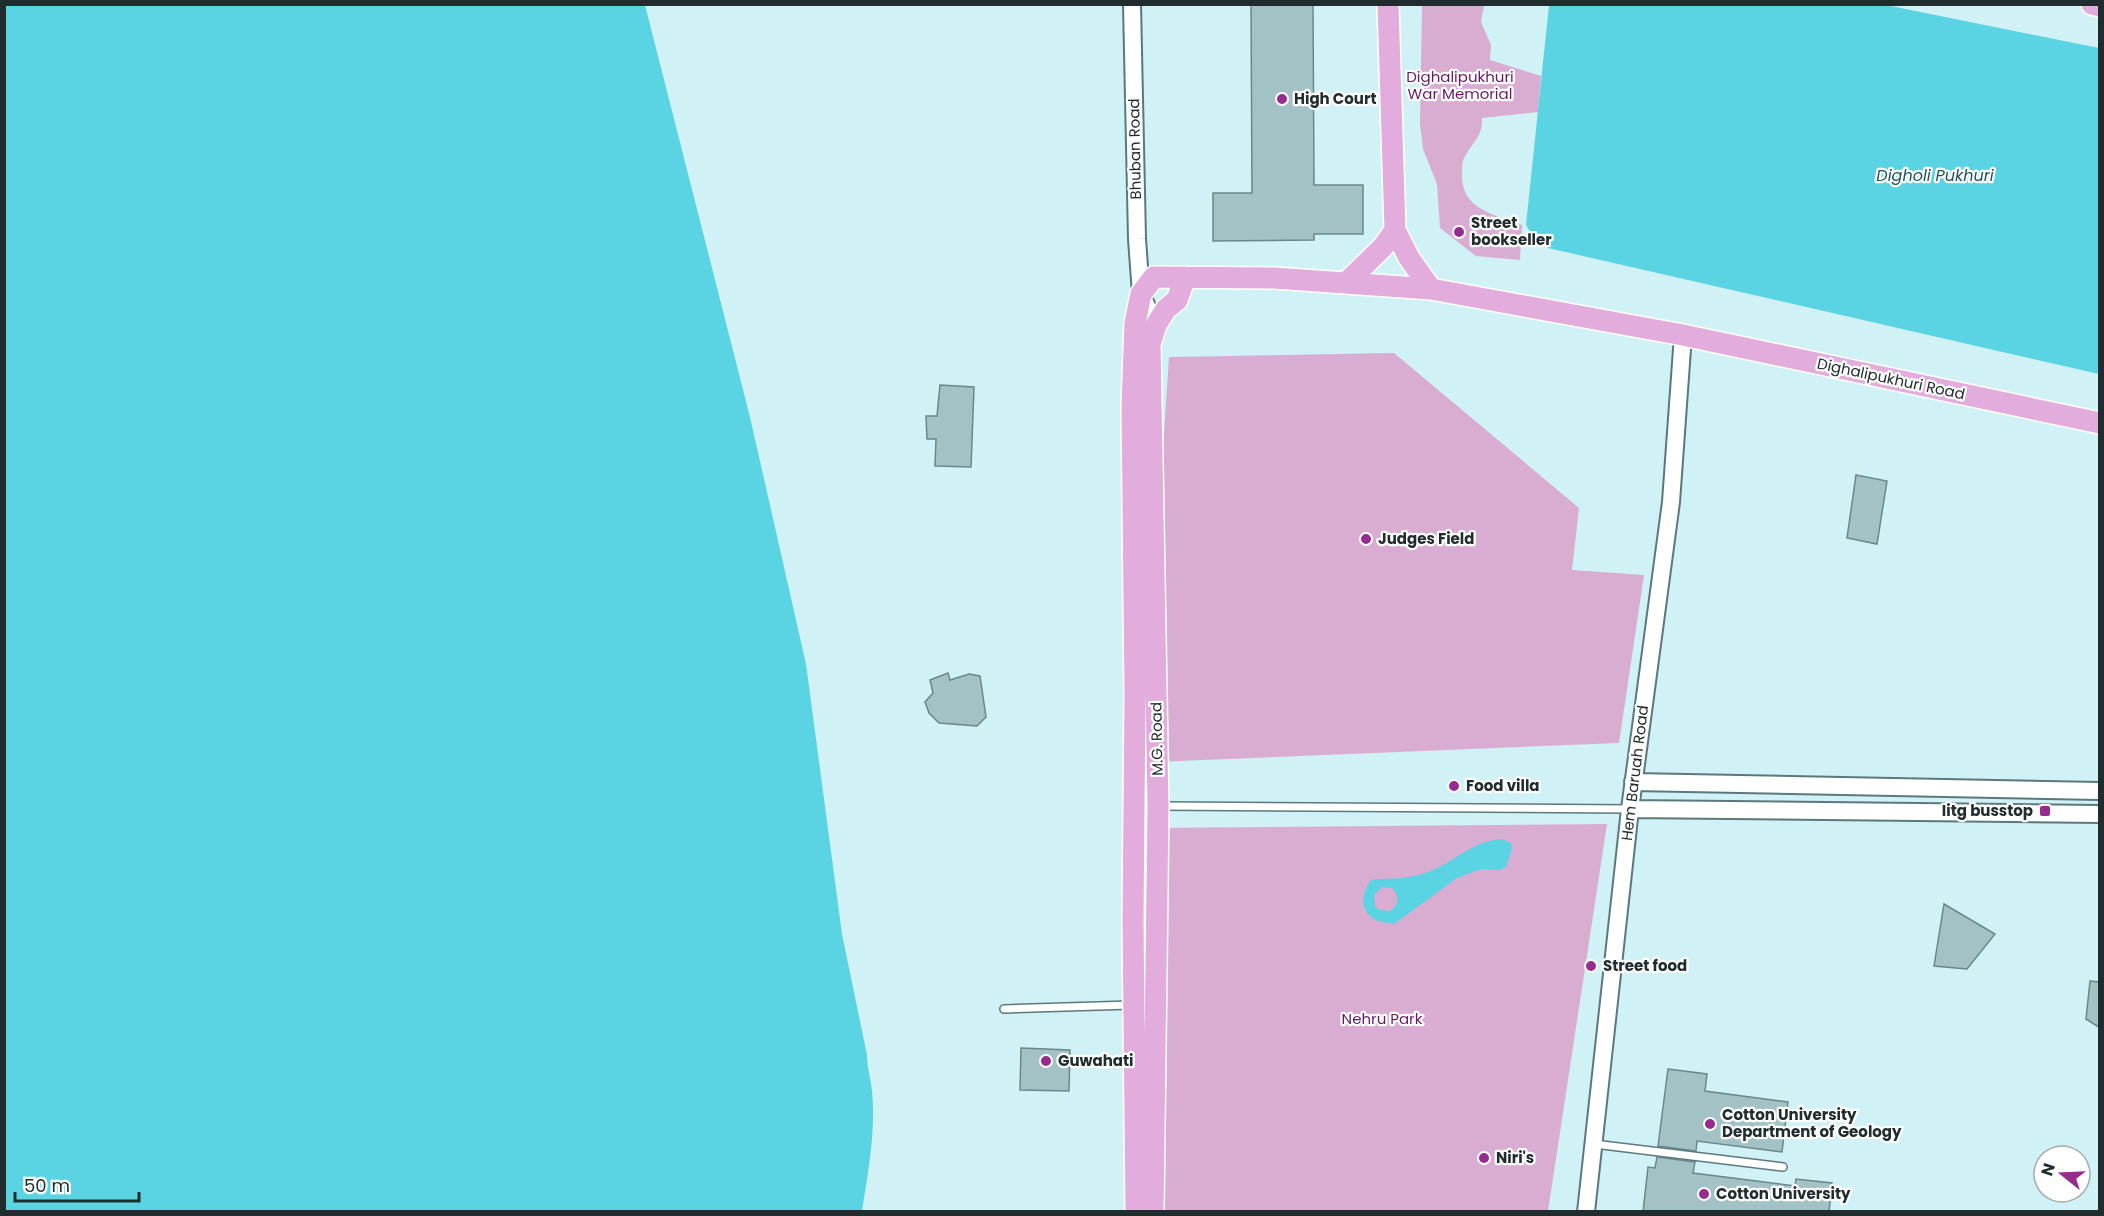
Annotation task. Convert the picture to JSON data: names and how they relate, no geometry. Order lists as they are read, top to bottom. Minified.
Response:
{"streets":{"main road":["Dighalipukhuri Road","M.G. Road"],"street":["Bhuban Road","Hem Baruah Road"]},"crossings":[["Bhuban Road","Dighalipukhuri Road"],["Dighalipukhuri Road","M.G. Road"],["Dighalipukhuri Road","Hem Baruah Road"]],"water":["Digholi Pukhuri"],"parks":["Dighalipukhuri War Memorial","Nehru Park"],"places":{"other":["High Court","Street bookseller","Judges Field","Food villa","Street food","Guwahati","Cotton University Department of Geology","Niri's","Cotton University"],"transit":["Iitg busstop"]},"scale_bar":"50 m","north":"left"}
